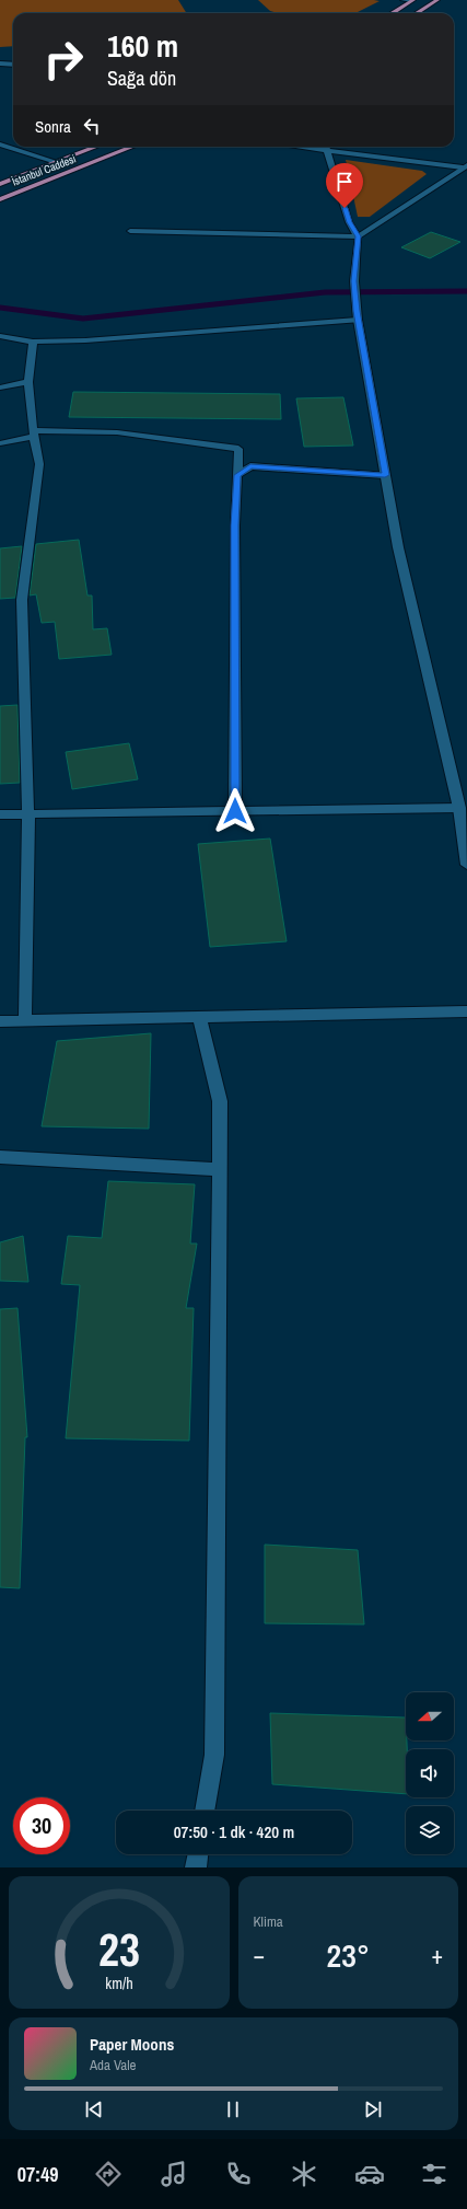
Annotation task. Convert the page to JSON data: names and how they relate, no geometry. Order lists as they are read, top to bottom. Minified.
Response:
{"streets":{"main road":["İstanbul Caddesi"]},"north":"left","page":{"turn":["160 m","Sağa dön"],"then":"Sonra","limit":"30","trip":"07:50 · 1 dk · 420 m","tile":"Klima","heat":["−","23°","+"],"song":["Paper Moons","Ada Vale"],"tabs":"07:49","gauge":["23","km/h"]}}
